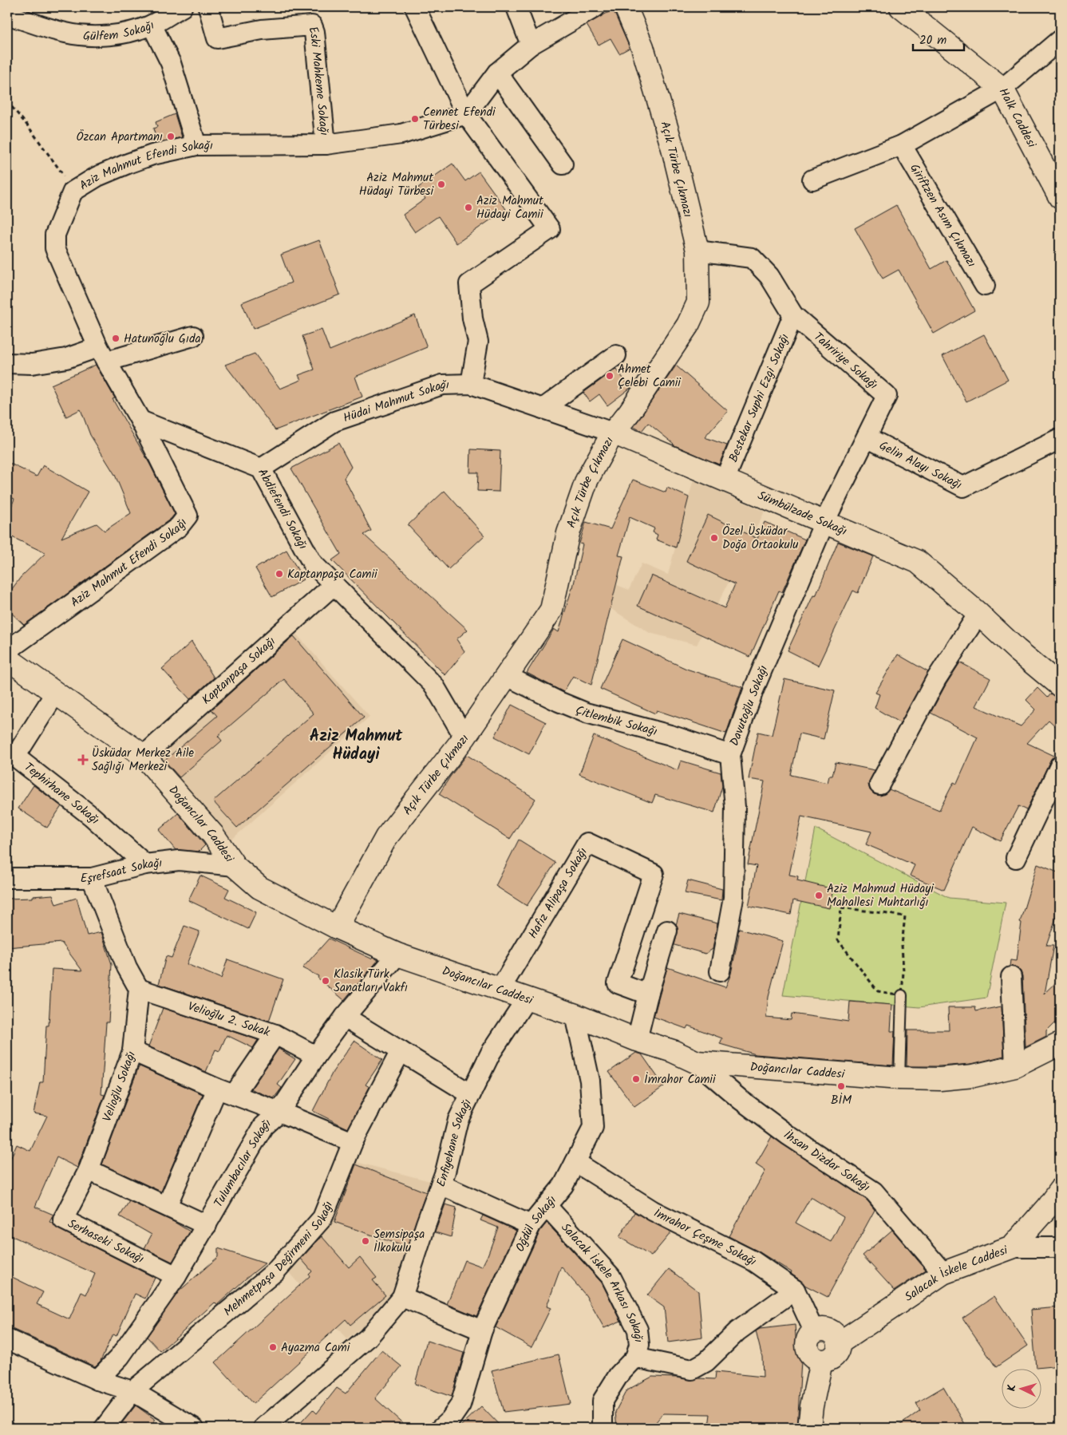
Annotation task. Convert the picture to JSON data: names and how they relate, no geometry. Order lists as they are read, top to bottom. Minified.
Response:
{"streets":{"street":["Gülfem Sokağı","Eski Mahkeme Sokağı","Halk Caddesi","Aziz Mahmut Efendi Sokağı","Açık Türbe Çıkmazı","Giriftzen Asım Çıkmazı","Tahririye Sokağı","Bestekar Suphi Ezgi Sokağı","Hüdai Mahmut Sokağı","Gelin Alayı Sokağı","Abdiefendi Sokağı","Sümbülzade Sokağı","Kaptanpaşa Sokağı","Davutoğlu Sokağı","Çitlembik Sokağı","Tephirhane Sokağı","Doğancılar Caddesi","Eşrefsaat Sokağı","Hafız Alipaşa Sokağı","Velioğlu 2. Sokak","Velioğlu Sokağı","Enfiyehane Sokağı","İhsan Dizdar Sokağı","Tulumbacılar Sokağı","Oğdül Sokağı","İmrahor Çeşme Sokağı","Serhaseki Sokağı","Mehmetpaşa Değirmeni Sokağı","Salacak İskele Caddesi","Salacak İskele Arkası Sokağı"]},"crossings":[["Gülfem Sokağı","Aziz Mahmut Efendi Sokağı"],["Eski Mahkeme Sokağı","Aziz Mahmut Efendi Sokağı"],["Aziz Mahmut Efendi Sokağı","Abdiefendi Sokağı"],["Açık Türbe Çıkmazı","Tahririye Sokağı"],["Açık Türbe Çıkmazı","Hüdai Mahmut Sokağı"],["Açık Türbe Çıkmazı","Abdiefendi Sokağı"],["Açık Türbe Çıkmazı","Sümbülzade Sokağı"],["Açık Türbe Çıkmazı","Çitlembik Sokağı"],["Açık Türbe Çıkmazı","Doğancılar Caddesi"],["Tahririye Sokağı","Bestekar Suphi Ezgi Sokağı"],["Tahririye Sokağı","Gelin Alayı Sokağı"],["Tahririye Sokağı","Sümbülzade Sokağı"],["Tahririye Sokağı","Davutoğlu Sokağı"],["Bestekar Suphi Ezgi Sokağı","Sümbülzade Sokağı"],["Hüdai Mahmut Sokağı","Abdiefendi Sokağı"],["Hüdai Mahmut Sokağı","Sümbülzade Sokağı"],["Abdiefendi Sokağı","Kaptanpaşa Sokağı"],["Sümbülzade Sokağı","Davutoğlu Sokağı"],["Kaptanpaşa Sokağı","Doğancılar Caddesi"],["Davutoğlu Sokağı","Çitlembik Sokağı"],["Tephirhane Sokağı","Doğancılar Caddesi"],["Tephirhane Sokağı","Eşrefsaat Sokağı"],["Doğancılar Caddesi","Eşrefsaat Sokağı"],["Doğancılar Caddesi","Hafız Alipaşa Sokağı"],["Doğancılar Caddesi","Enfiyehane Sokağı"],["Doğancılar Caddesi","İhsan Dizdar Sokağı"],["Doğancılar Caddesi","Tulumbacılar Sokağı"],["Doğancılar Caddesi","Oğdül Sokağı"],["Velioğlu 2. Sokak","Velioğlu Sokağı"],["Velioğlu 2. Sokak","Tulumbacılar Sokağı"],["Velioğlu Sokağı","Serhaseki Sokağı"],["İhsan Dizdar Sokağı","Salacak İskele Caddesi"],["Tulumbacılar Sokağı","Serhaseki Sokağı"],["Oğdül Sokağı","İmrahor Çeşme Sokağı"],["Oğdül Sokağı","Salacak İskele Arkası Sokağı"]],"districts":["Aziz Mahmut Hüdayi"],"places":{"other":["Cennet Efendi Türbesi","Özcan Apartmanı","Aziz Mahmut Hüdayi Türbesi","Aziz Mahmut Hüdayi Camii","Hatunoğlu Gıda","Ahmet Çelebi Camii","Özel Üsküdar Doğa Ortaokulu","Kaptanpaşa Camii","Aziz Mahmud Hüdayi Mahallesi Muhtarlığı","Klasik Türk Sanatları Vakfı","İmrahor Camii","BİM","Semsipaşa İlkokulu","Ayazma Cami"],"health":["Üsküdar Merkez Aile Sağlığı Merkezi"]},"scale_bar":"20 m","north":"left"}
